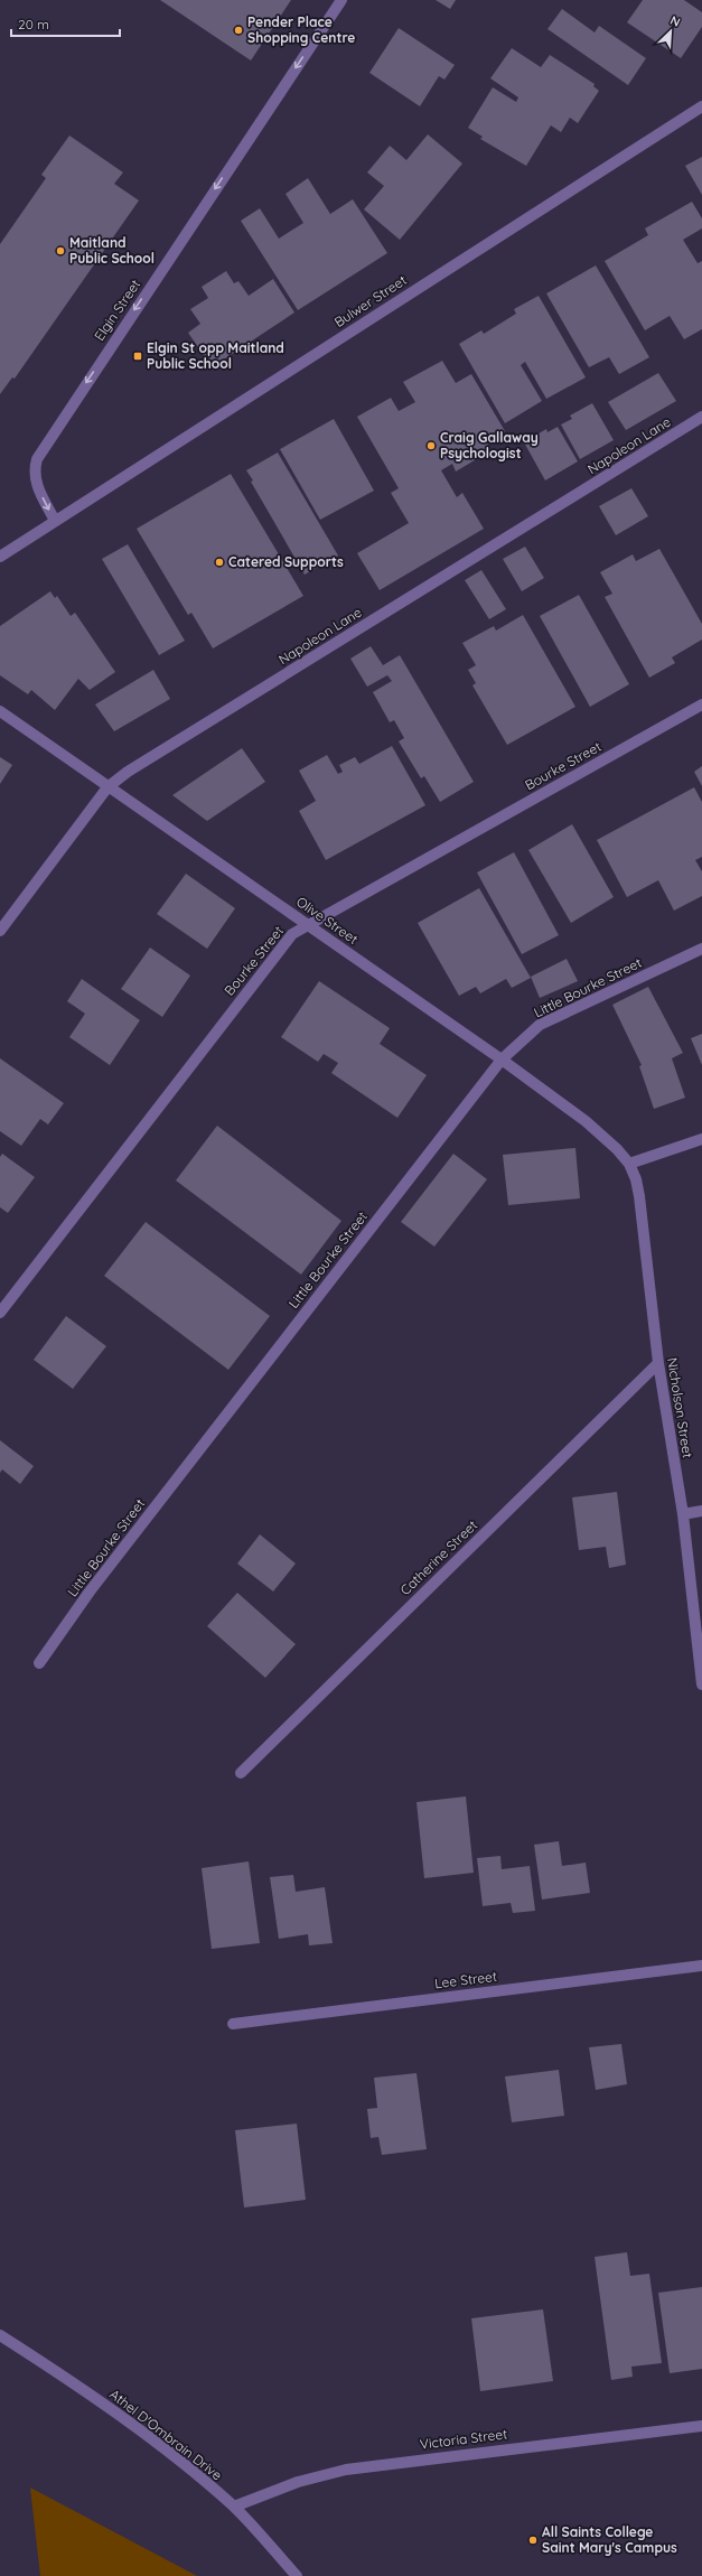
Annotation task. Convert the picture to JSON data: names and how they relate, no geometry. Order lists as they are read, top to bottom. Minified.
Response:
{"streets":{"street":["Bulwer Street","Elgin Street","Napoleon Lane","Bourke Street","Olive Street","Little Bourke Street","Nicholson Street","Catherine Street","Lee Street","Athel D'Ombrain Drive","Victoria Street"]},"crossings":[["Bulwer Street","Elgin Street"],["Napoleon Lane","Olive Street"],["Bourke Street","Olive Street"],["Olive Street","Little Bourke Street"],["Olive Street","Nicholson Street"],["Nicholson Street","Catherine Street"],["Athel D'Ombrain Drive","Victoria Street"]],"one_way":["Elgin Street"],"places":{"other":["Pender Place Shopping Centre","Maitland Public School","Craig Gallaway Psychologist","Catered Supports","All Saints College Saint Mary's Campus"],"transit":["Elgin St opp Maitland Public School"]},"scale_bar":"20 m","north":"top right"}
